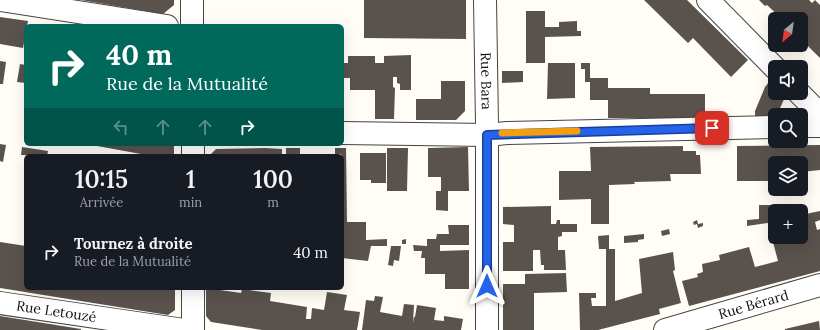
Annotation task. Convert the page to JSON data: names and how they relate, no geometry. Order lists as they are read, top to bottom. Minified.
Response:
{"streets":{"street":["Rue Bara","Rue Bérard","Rue Letouzé"]},"north":"bottom left","page":{"map_buttons":"+","turn":["40 m","Rue de la Mutualité"],"eta":["10:15","Arrivée","1","min","100","m"],"list":[{"name":"Tournez à droite","note":"Rue de la Mutualité","value":"40 m"}]}}
